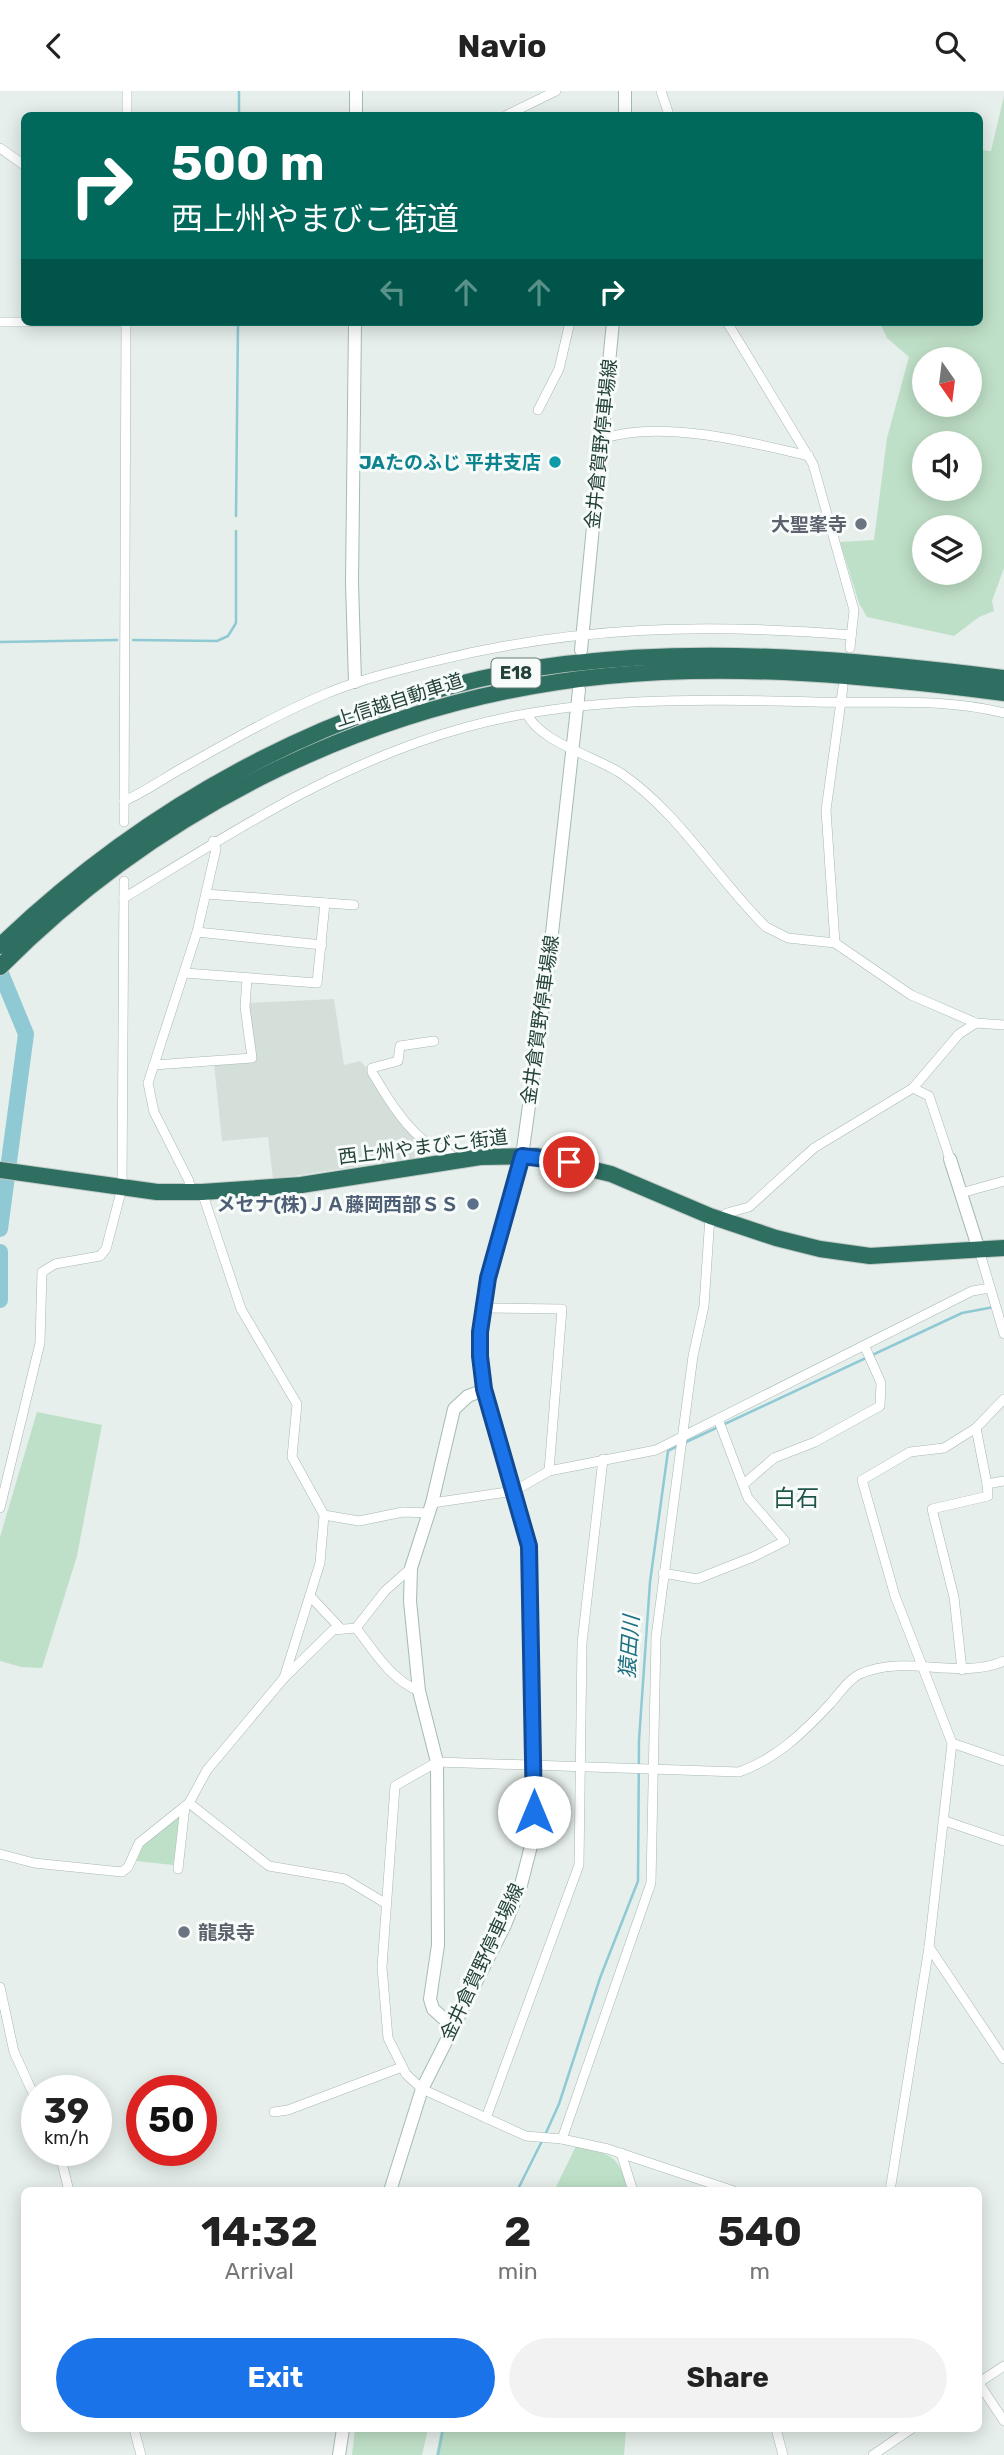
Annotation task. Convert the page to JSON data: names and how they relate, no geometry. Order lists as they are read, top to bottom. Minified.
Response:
{"streets":{"highway":["E18","上信越自動車道","西上州やまびこ街道"],"main road":["金井倉賀野停車場線"]},"crossings":[["金井倉賀野停車場線","西上州やまびこ街道"]],"districts":["白石"],"water":["猿田川"],"places":["JAたのふじ 平井支店","大聖峯寺","メセナ(株)ＪＡ藤岡西部ＳＳ","龍泉寺"],"north":"bottom","page":{"header":"Navio","turn":["500 m","西上州やまびこ街道"],"speed":"39 km/h","limit":"50","eta":["14:32","Arrival","2","min","540","m"],"buttons":["Exit","Share"]}}
